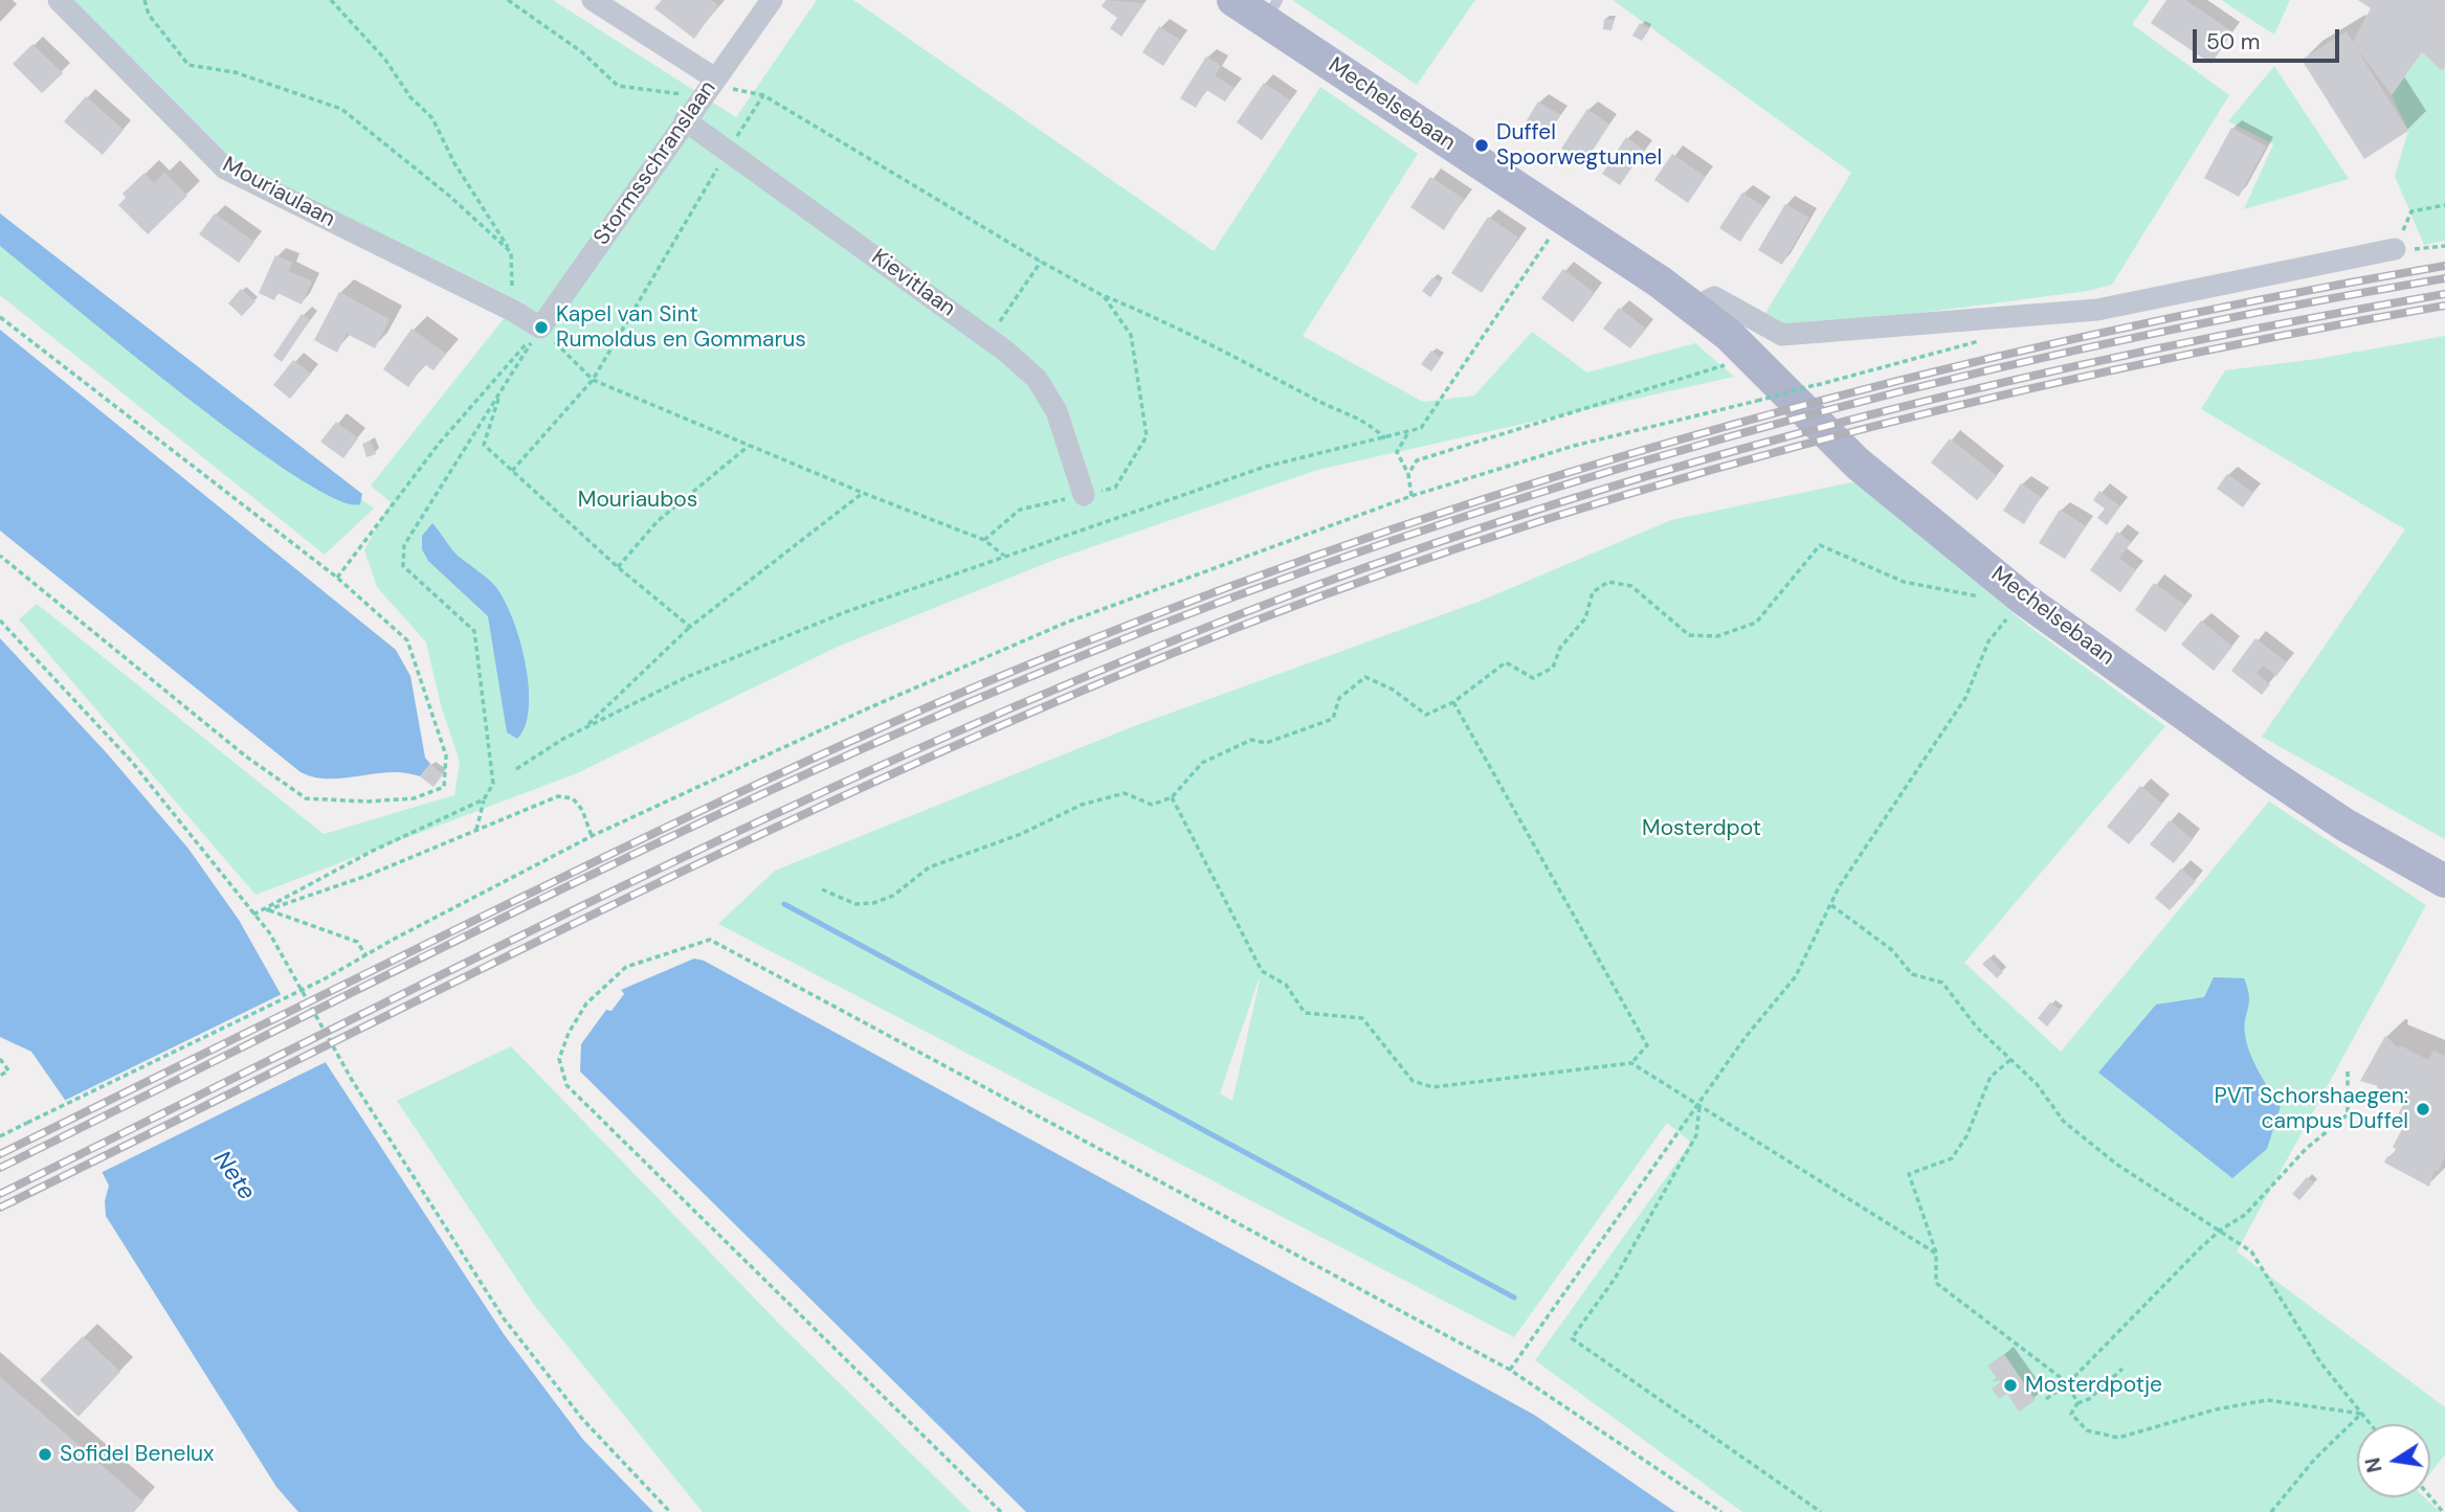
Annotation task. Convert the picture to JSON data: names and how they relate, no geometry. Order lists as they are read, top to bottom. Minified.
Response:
{"streets":{"main road":["Mechelsebaan"],"street":["Stormsschranslaan","Mouriaulaan","Kievitlaan"]},"crossings":[["Stormsschranslaan","Mouriaulaan"],["Stormsschranslaan","Kievitlaan"]],"water":["Nete"],"parks":["Mouriaubos","Mosterdpot"],"places":["Duffel Spoorwegtunnel","Kapel van Sint Rumoldus en Gommarus","PVT Schorshaegen: campus Duffel","Mosterdpotje","Sofidel Benelux"],"scale_bar":"50 m","north":"left"}
